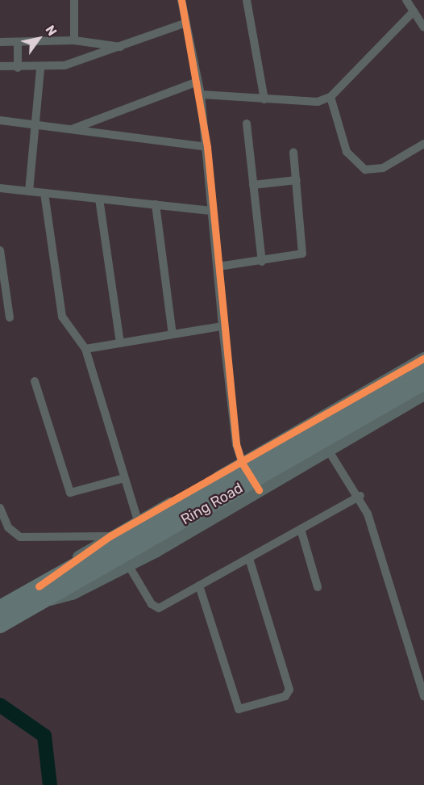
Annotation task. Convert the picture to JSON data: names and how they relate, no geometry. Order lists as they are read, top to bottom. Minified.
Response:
{"streets":{"highway":["Ring Road"]},"north":"top right"}
